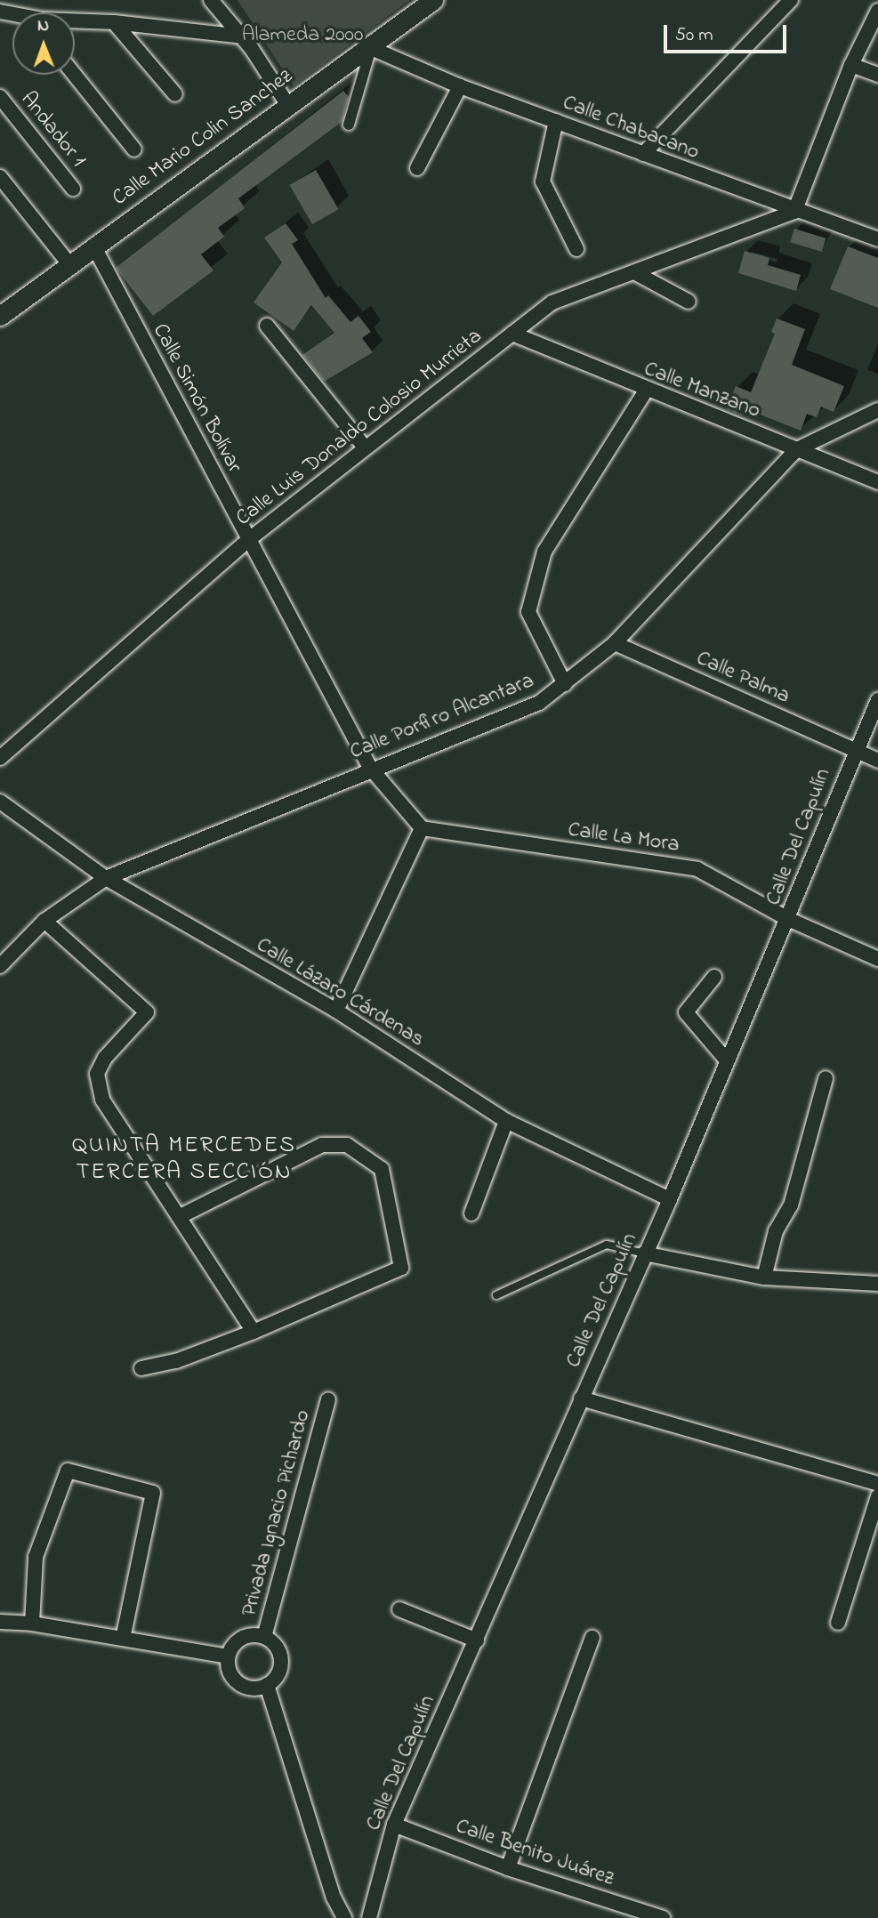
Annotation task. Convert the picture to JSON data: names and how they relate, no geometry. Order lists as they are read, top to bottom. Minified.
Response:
{"streets":{"main road":["Calle Mario Colin Sanchez"],"street":["Calle Chabacano","Andador 1","Calle Manzano","Calle Simón Bolívar","Calle Luis Donaldo Colosio Murrieta","Calle Palma","Calle Porfiro Alcantara","Calle Del Capulín","Calle La Mora","Calle Lázaro Cárdenas","Privada Ignacio Pichardo","Calle Benito Juárez"]},"crossings":[["Calle Chabacano","Calle Mario Colin Sanchez"],["Calle Chabacano","Calle Luis Donaldo Colosio Murrieta"],["Calle Mario Colin Sanchez","Calle Simón Bolívar"],["Calle Manzano","Calle Luis Donaldo Colosio Murrieta"],["Calle Manzano","Calle Porfiro Alcantara"],["Calle Simón Bolívar","Calle Luis Donaldo Colosio Murrieta"],["Calle Simón Bolívar","Calle Porfiro Alcantara"],["Calle Palma","Calle Porfiro Alcantara"],["Calle Palma","Calle Del Capulín"],["Calle Porfiro Alcantara","Calle Lázaro Cárdenas"],["Calle Del Capulín","Calle La Mora"],["Calle Del Capulín","Calle Lázaro Cárdenas"],["Calle Del Capulín","Calle Benito Juárez"]],"districts":["QUINTA MERCEDES TERCERA SECCIÓN"],"parks":["Alameda 2000"],"scale_bar":"50 m","north":"top"}
